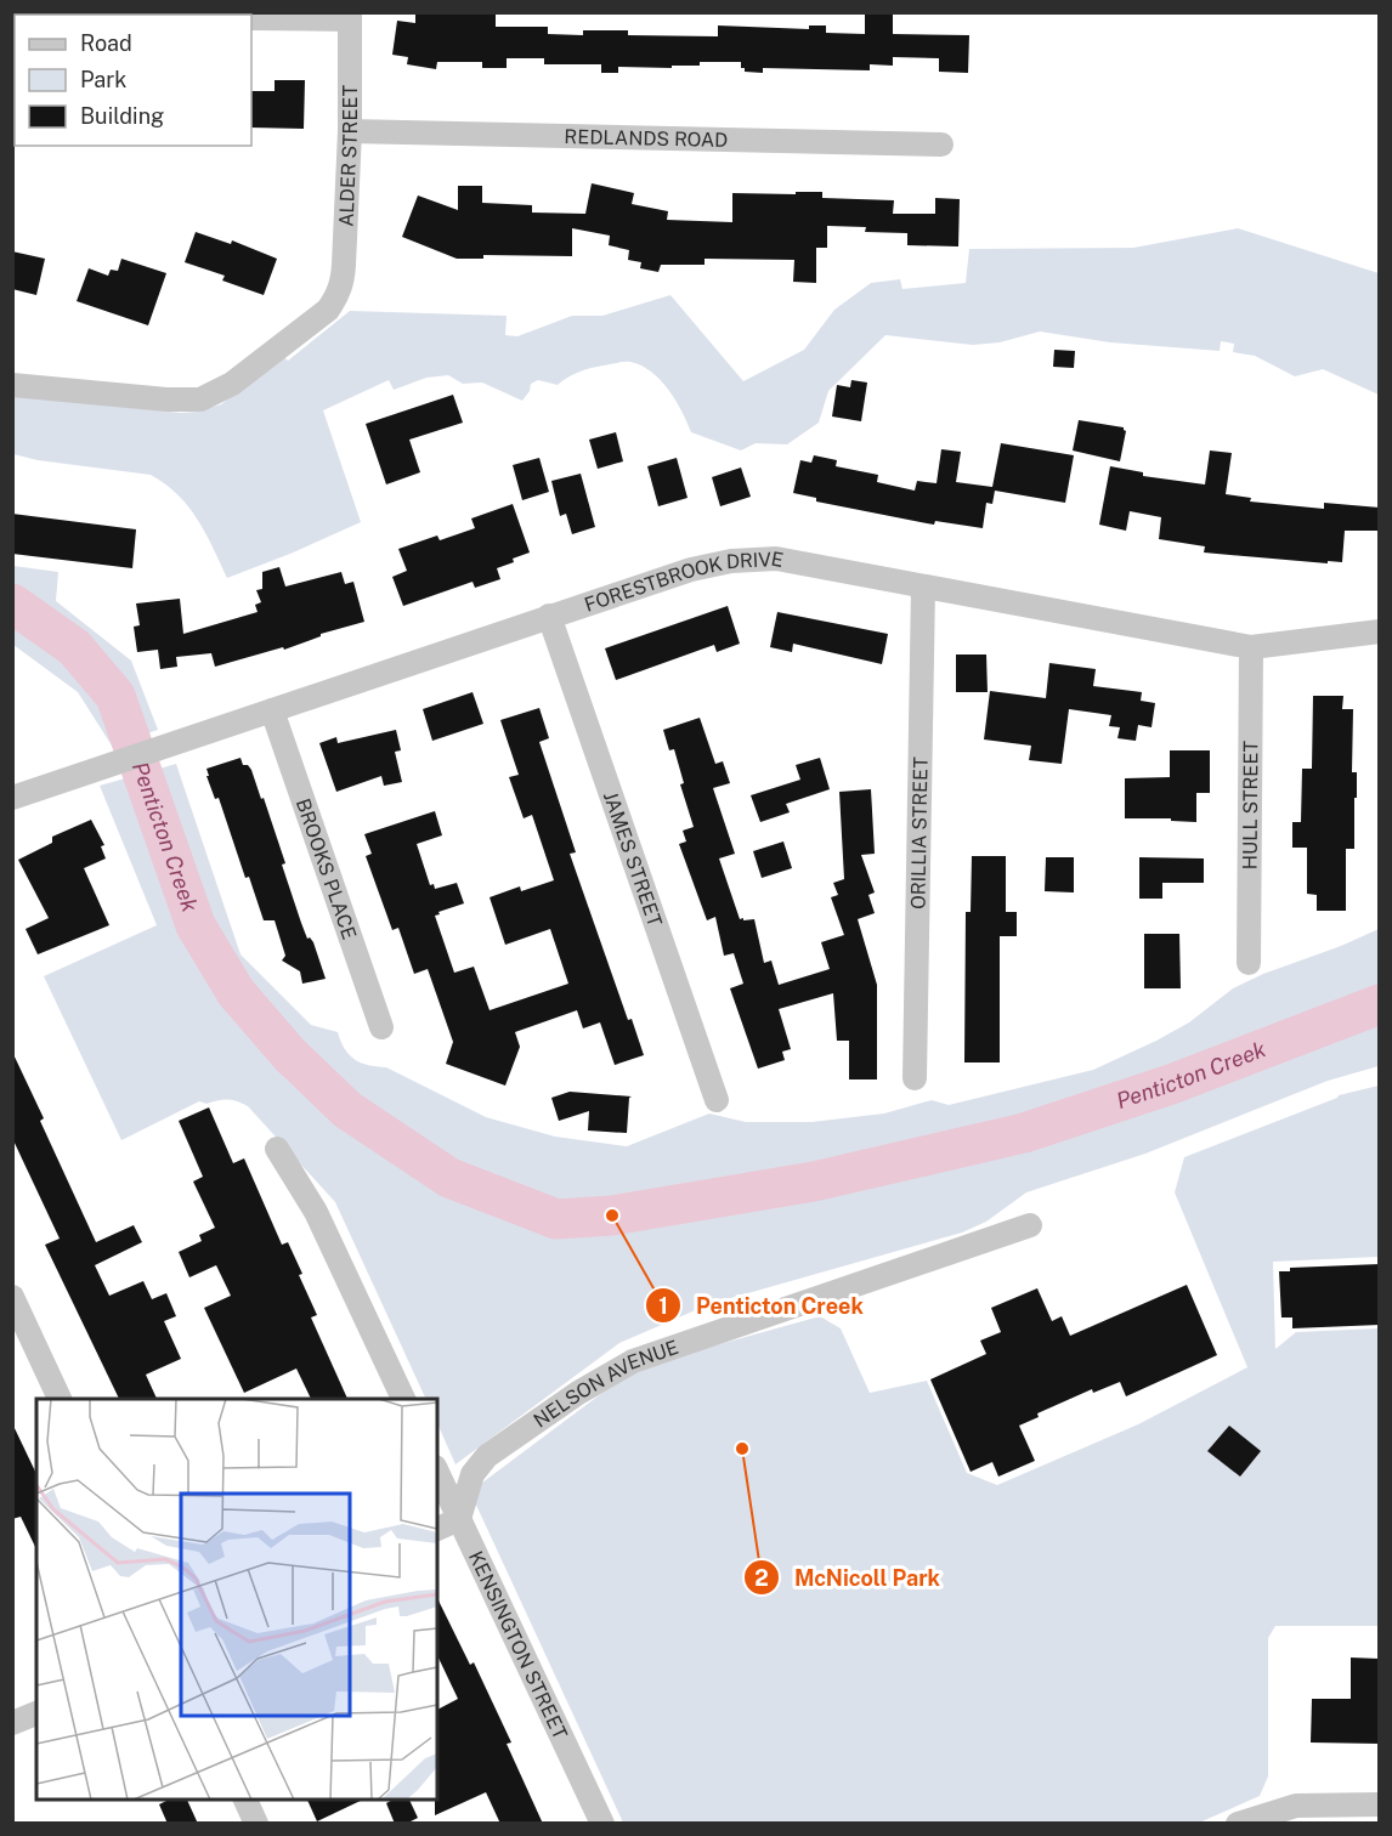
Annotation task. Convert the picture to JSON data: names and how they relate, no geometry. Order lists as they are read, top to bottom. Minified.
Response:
{"streets":{"street":["REDLANDS ROAD","ALDER STREET","FORESTBROOK DRIVE","HULL STREET","ORILLIA STREET","JAMES STREET","BROOKS PLACE","NELSON AVENUE","KENSINGTON STREET"]},"crossings":[["REDLANDS ROAD","ALDER STREET"],["FORESTBROOK DRIVE","HULL STREET"],["FORESTBROOK DRIVE","ORILLIA STREET"],["FORESTBROOK DRIVE","JAMES STREET"],["FORESTBROOK DRIVE","BROOKS PLACE"],["NELSON AVENUE","KENSINGTON STREET"]],"water":["Penticton Creek"],"places":["Penticton Creek","McNicoll Park"],"legend":["Road","Park","Building"]}
